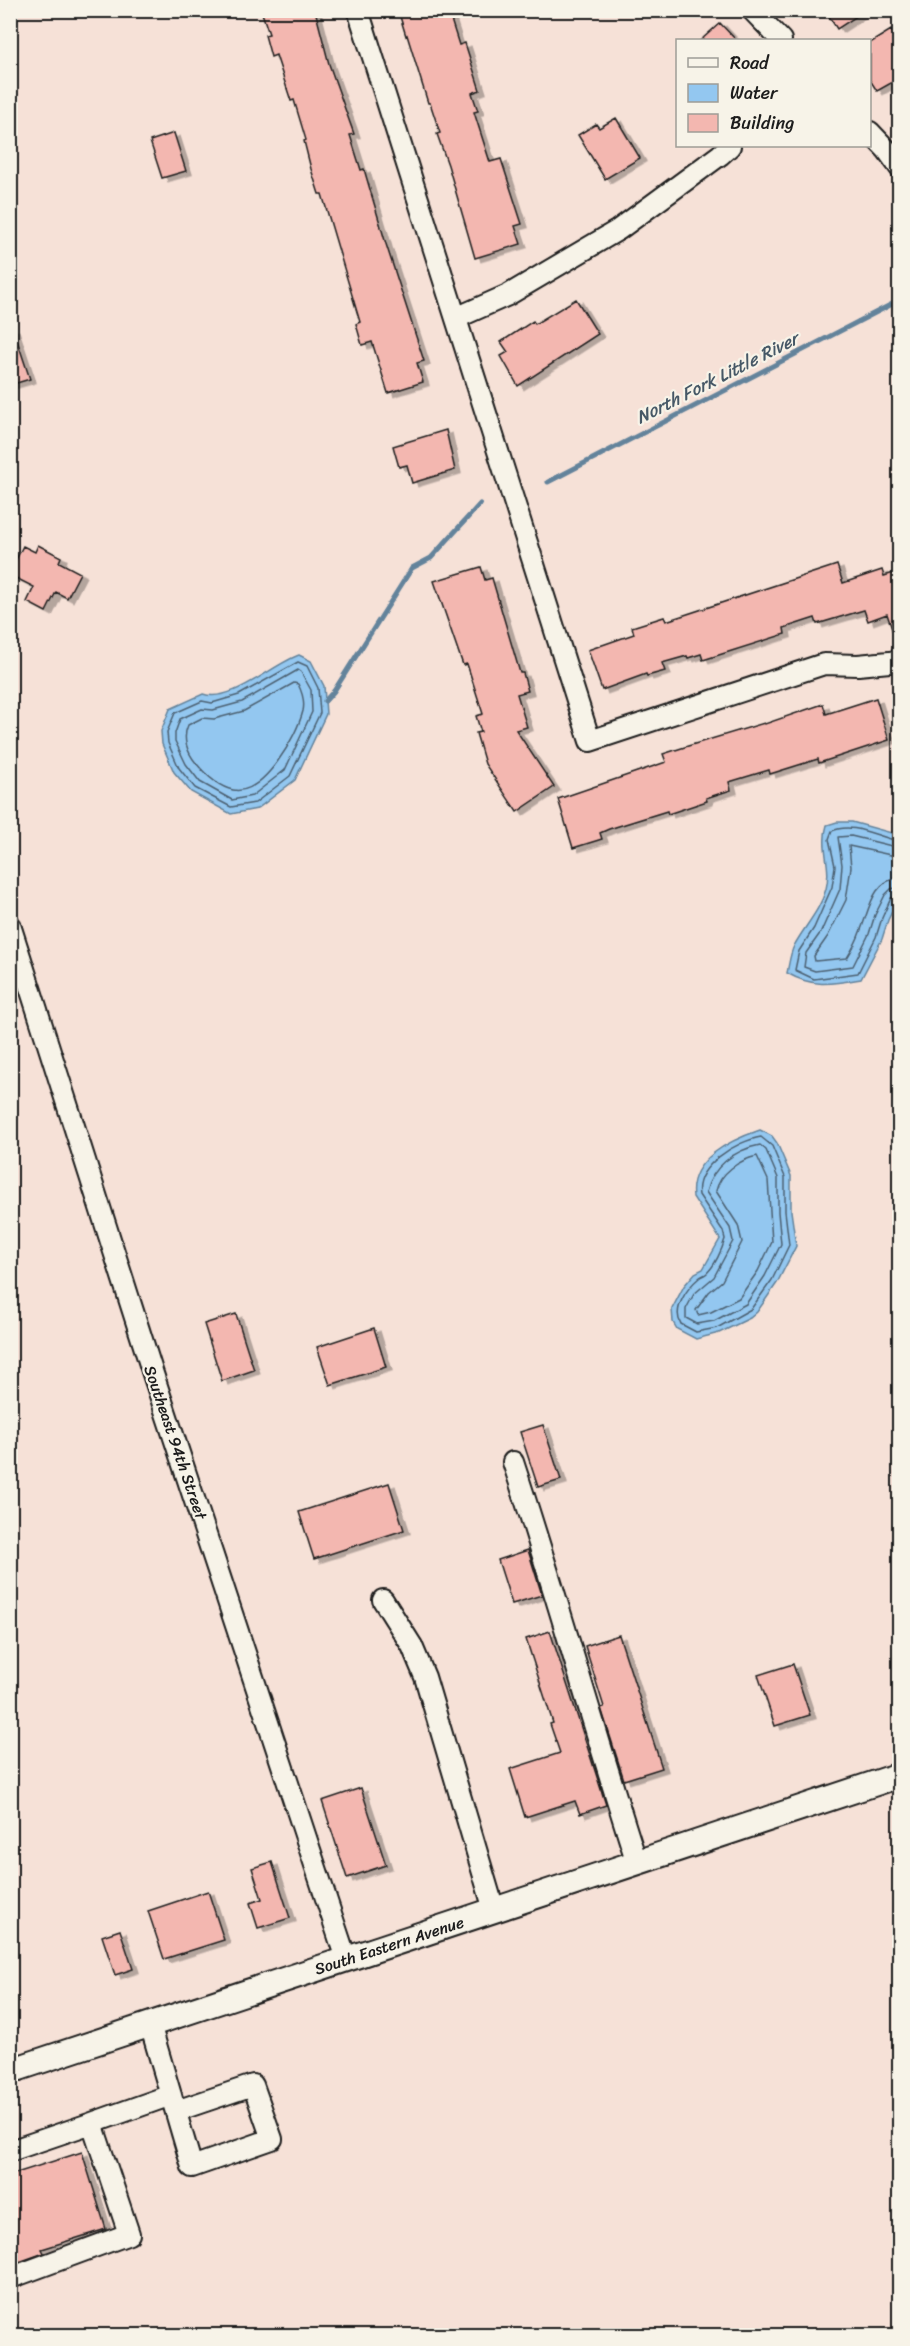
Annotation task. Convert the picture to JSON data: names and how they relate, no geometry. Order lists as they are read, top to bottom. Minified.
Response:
{"streets":{"main road":["South Eastern Avenue"],"street":["Southeast 94th Street"]},"crossings":[["Southeast 94th Street","South Eastern Avenue"]],"water":["North Fork Little River"],"legend":["Road","Water","Building"]}
